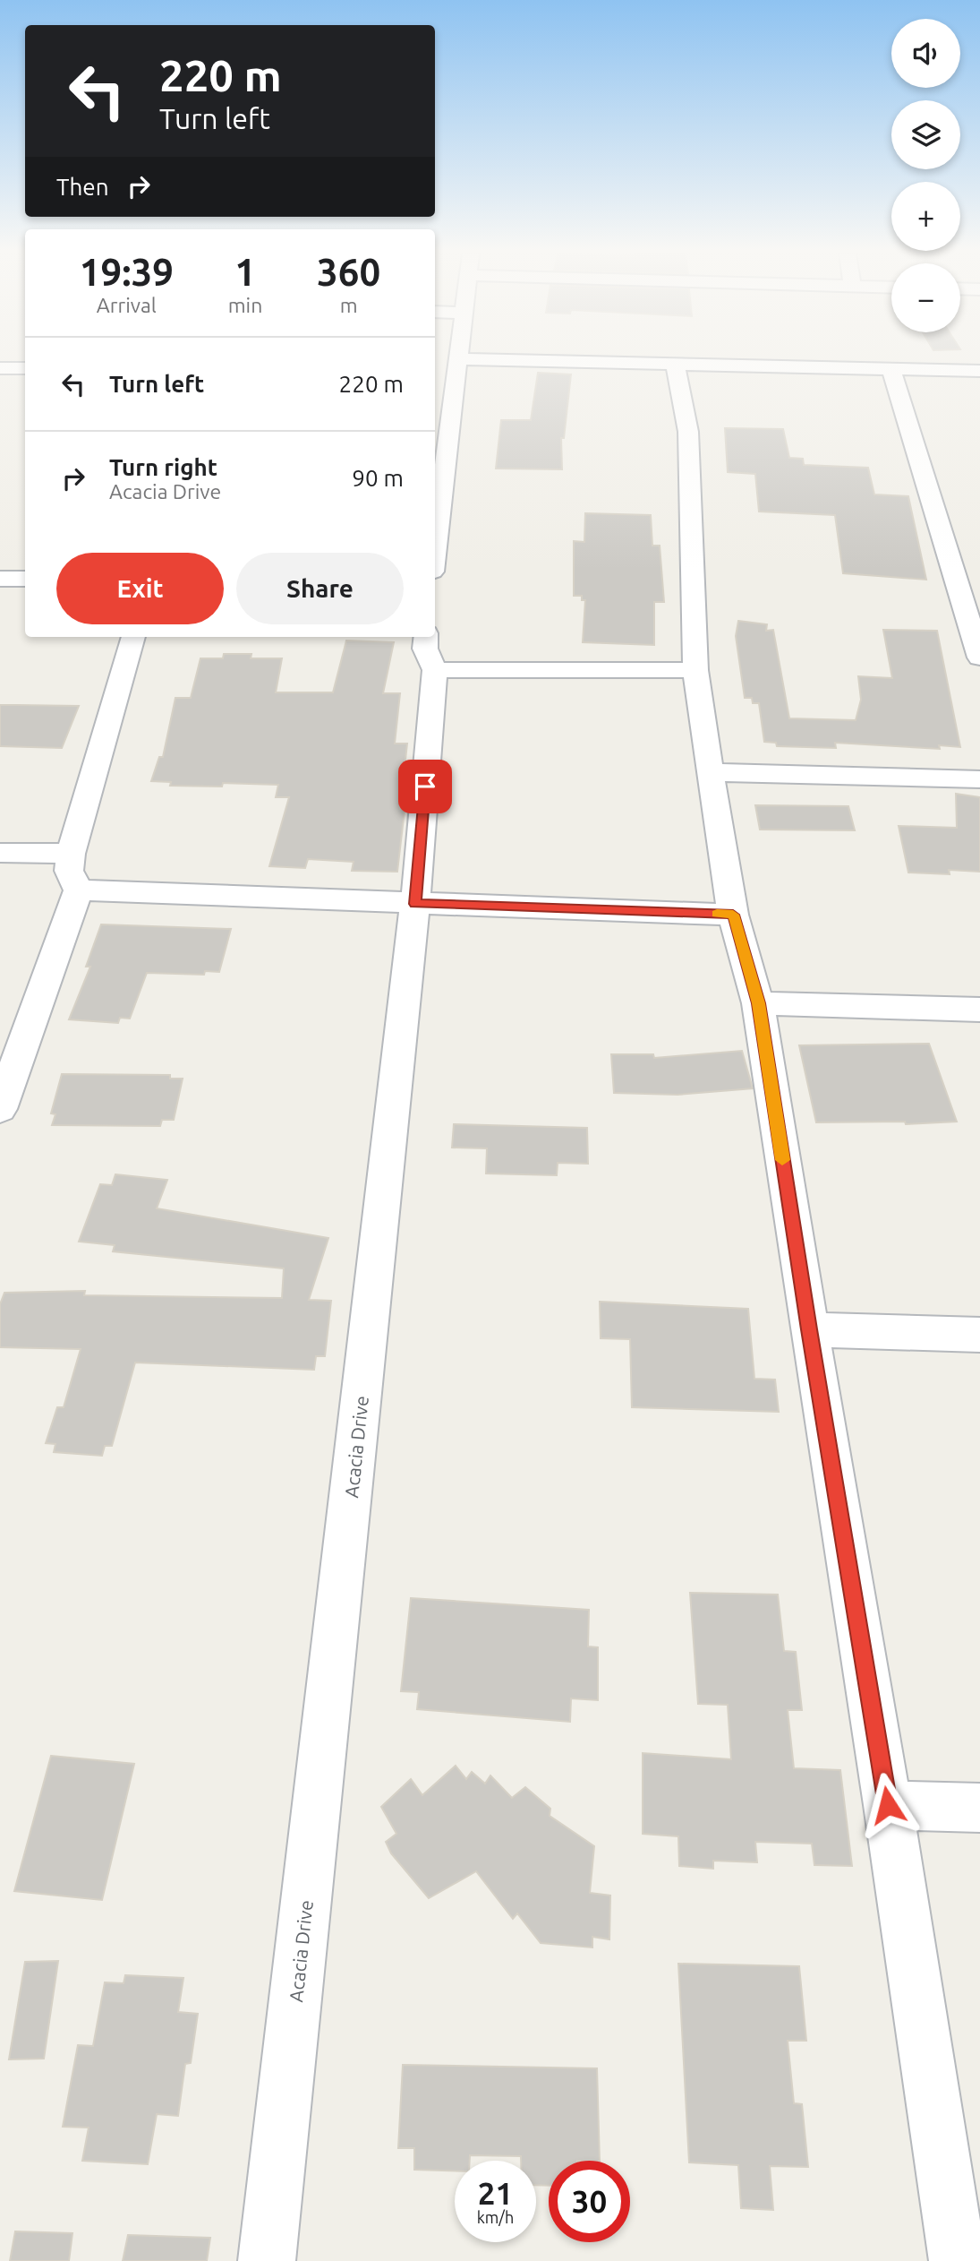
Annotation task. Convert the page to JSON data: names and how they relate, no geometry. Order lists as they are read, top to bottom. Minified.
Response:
{"streets":{"street":["Acacia Drive"]},"page":{"map_buttons":["+","−"],"turn":["220 m","Turn left"],"then":"Then","eta":["19:39","Arrival","1","min","360","m"],"list":[{"name":"Turn left","value":"220 m"},{"name":"Turn right","note":"Acacia Drive","value":"90 m"}],"buttons":["Exit","Share"],"speed":"21 km/h","limit":"30"}}
